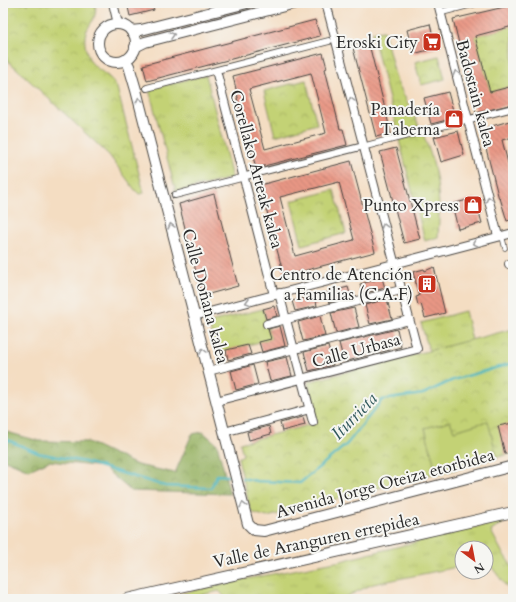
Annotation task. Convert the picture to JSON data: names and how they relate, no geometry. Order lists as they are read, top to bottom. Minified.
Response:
{"streets":{"street":["Badostain kalea","Corellako Arteak kalea","Calle Doñana kalea","Calle Urbasa","Avenida Jorge Oteiza etorbidea","Valle de Aranguren errepidea"]},"crossings":[["Corellako Arteak kalea","Calle Urbasa"],["Calle Doñana kalea","Calle Urbasa"],["Calle Doñana kalea","Avenida Jorge Oteiza etorbidea"]],"one_way":["Badostain kalea","Calle Doñana kalea"],"water":["Iturrieta"],"places":{"supermarket":["Eroski City"],"shop":["Panadería Taberna","Punto Xpress"],"building":["Centro de Atención a Familias (C.A.F)"]},"north":"bottom right"}
